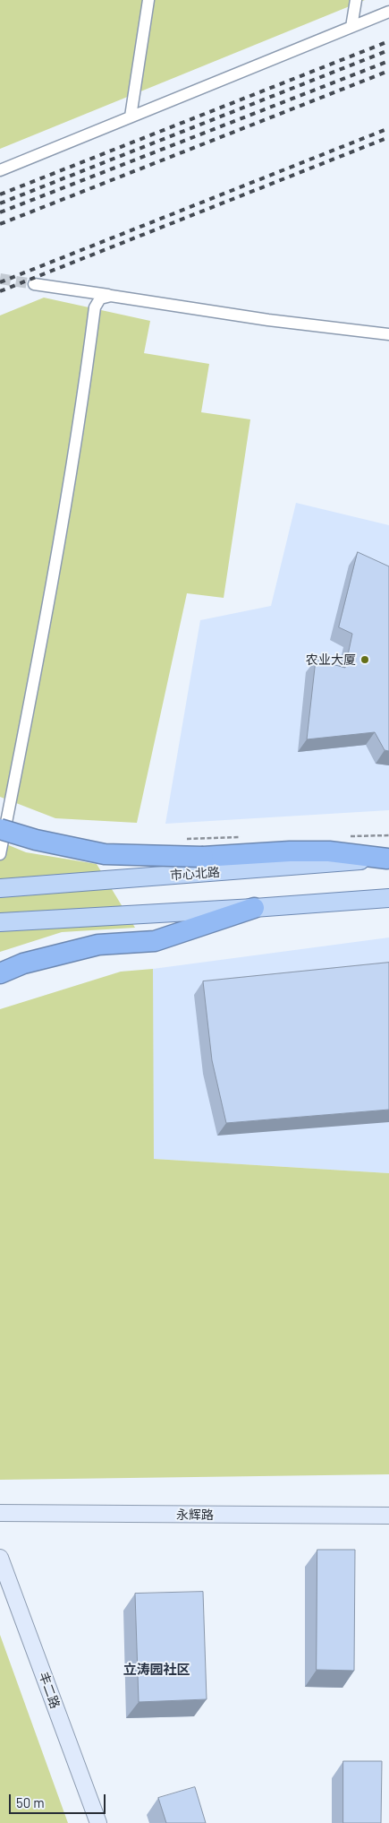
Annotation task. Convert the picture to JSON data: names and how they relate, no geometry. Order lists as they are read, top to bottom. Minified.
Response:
{"streets":{"main road":["市心北路"],"street":["永辉路","丰二路"]},"districts":["立涛园社区"],"places":["农业大厦"],"scale_bar":"50 m"}
